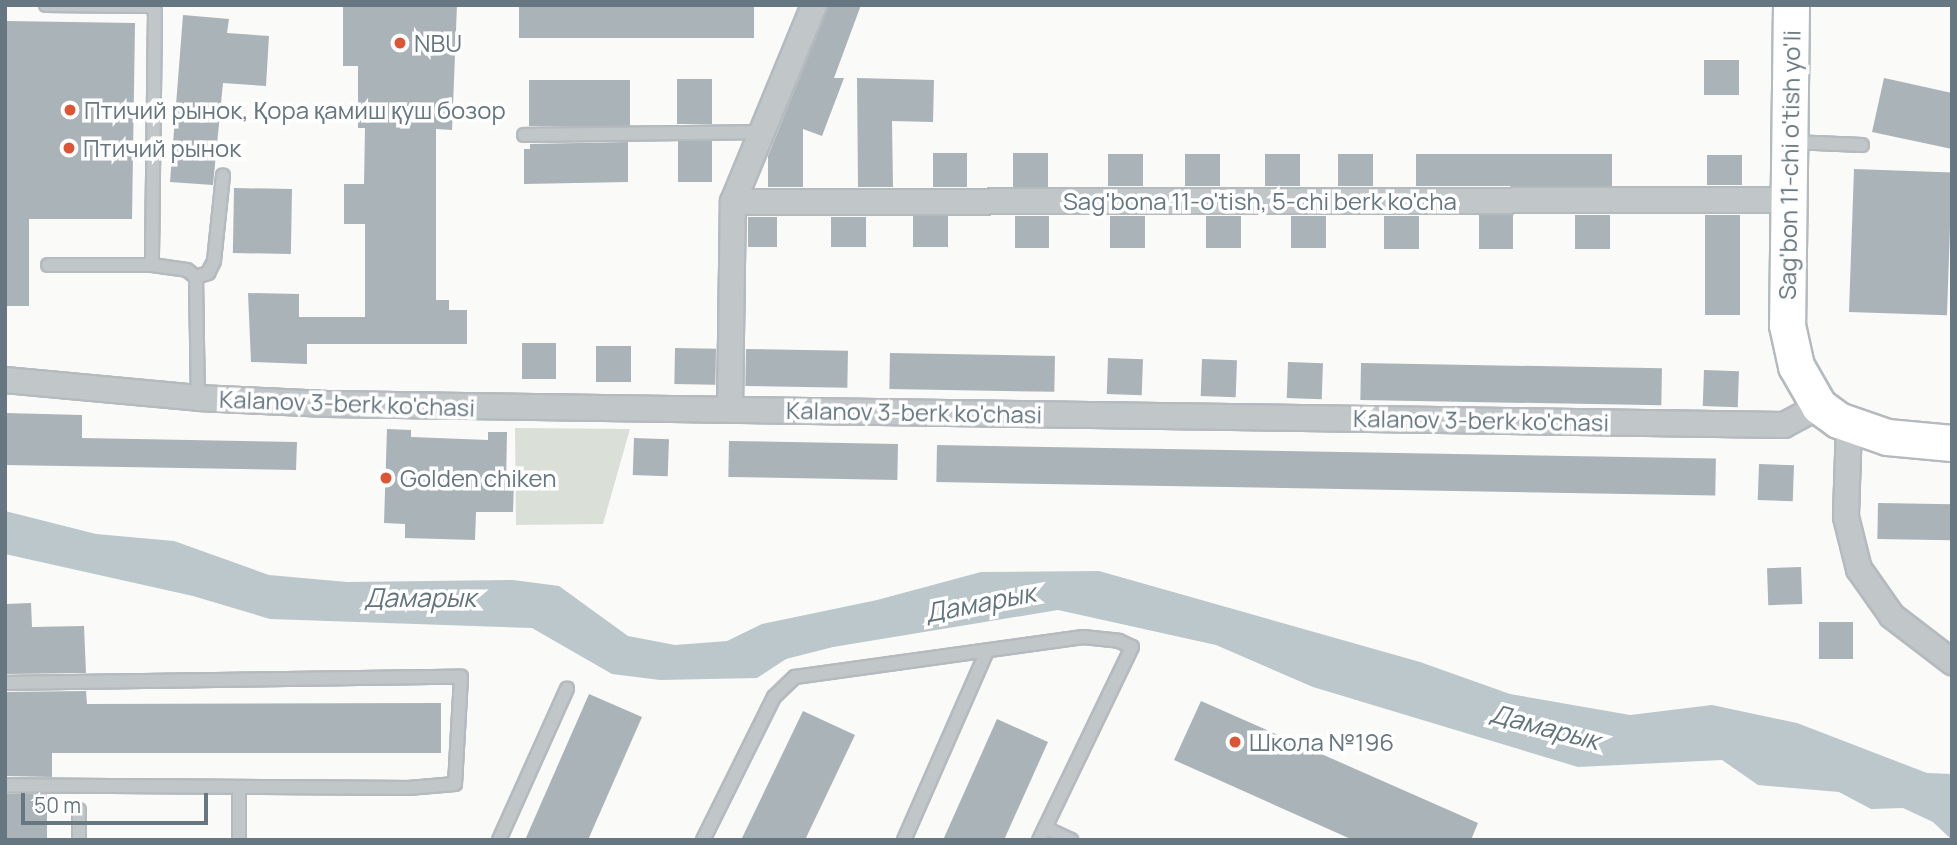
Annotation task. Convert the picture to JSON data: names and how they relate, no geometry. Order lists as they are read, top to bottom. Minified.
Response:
{"streets":{"main road":["Sag'bon 11-chi o'tish yo'li"],"street":["Sag'bona 11-o'tish, 5-chi berk ko'cha","Kalanov 3-berk ko'chasi"]},"crossings":[["Sag'bon 11-chi o'tish yo'li","Sag'bona 11-o'tish, 5-chi berk ko'cha"],["Sag'bon 11-chi o'tish yo'li","Kalanov 3-berk ko'chasi"]],"water":["Дамарык"],"places":["NBU","Птичий рынок, Қора қамиш қуш бозор","Птичий рынок","Golden chiken","Школа №196"],"scale_bar":"50 m"}
